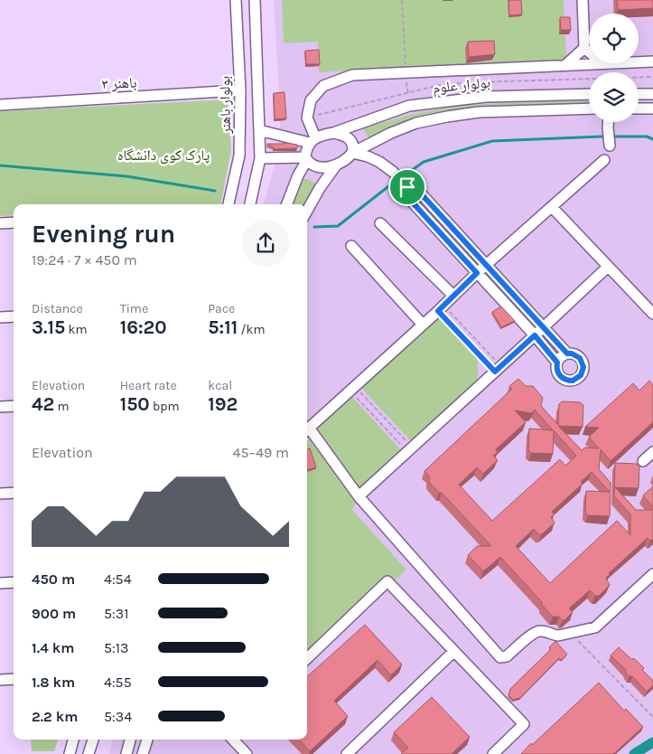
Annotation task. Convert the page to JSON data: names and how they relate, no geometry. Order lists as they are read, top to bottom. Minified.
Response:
{"streets":{"street":["باهنر ۳","بولوار علوم","بولوار باهنر"]},"crossings":[["باهنر ۳","بولوار باهنر"]],"parks":["پارک کوی دانشگاه"],"page":{"heading":["Evening run","19:24 · 7 × 450 m"],"stats":[["Distance","3.15 km"],["Time","16:20"],["Pace","5:11 /km"],["Elevation","42 m"],["Heart rate","150 bpm"],["kcal","192"]],"chart":["Elevation","45–49 m"],"list":[{"name":"450 m","note":"4:54"},{"name":"900 m","note":"5:31"},{"name":"1.4 km","note":"5:13"},{"name":"1.8 km","note":"4:55"},{"name":"2.2 km","note":"5:34"}]}}
